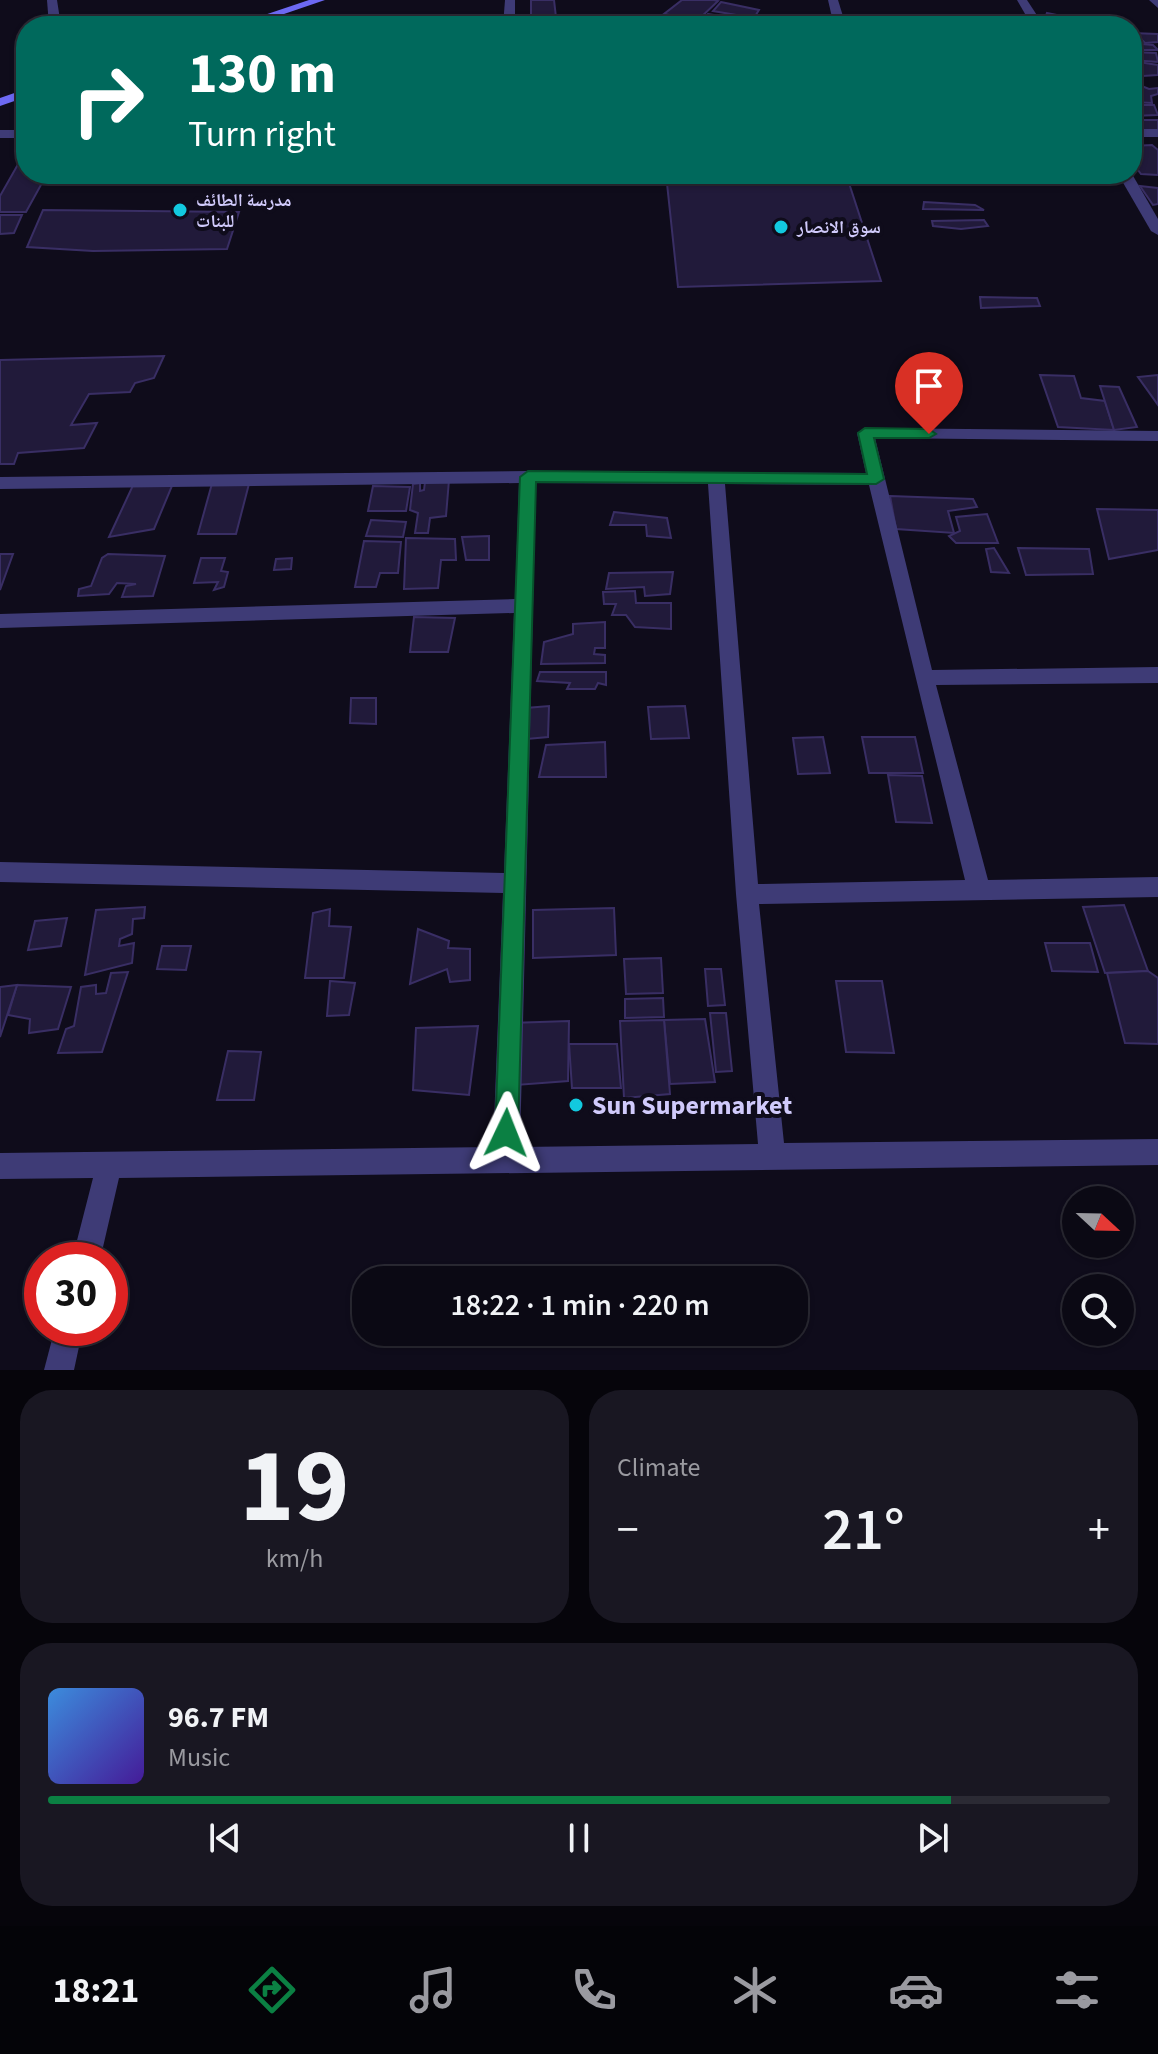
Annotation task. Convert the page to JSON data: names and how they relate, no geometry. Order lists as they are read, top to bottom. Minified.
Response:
{"places":["مدرسة الطائف للبنات","سوق الانصار","Sun Supermarket"],"north":"right","page":{"turn":["130 m","Turn right"],"limit":"30","trip":"18:22 · 1 min · 220 m","tile":[["19","km/h"],"Climate"],"heat":["−","21°","+"],"song":["96.7 FM","Music"],"tabs":"18:21"}}
